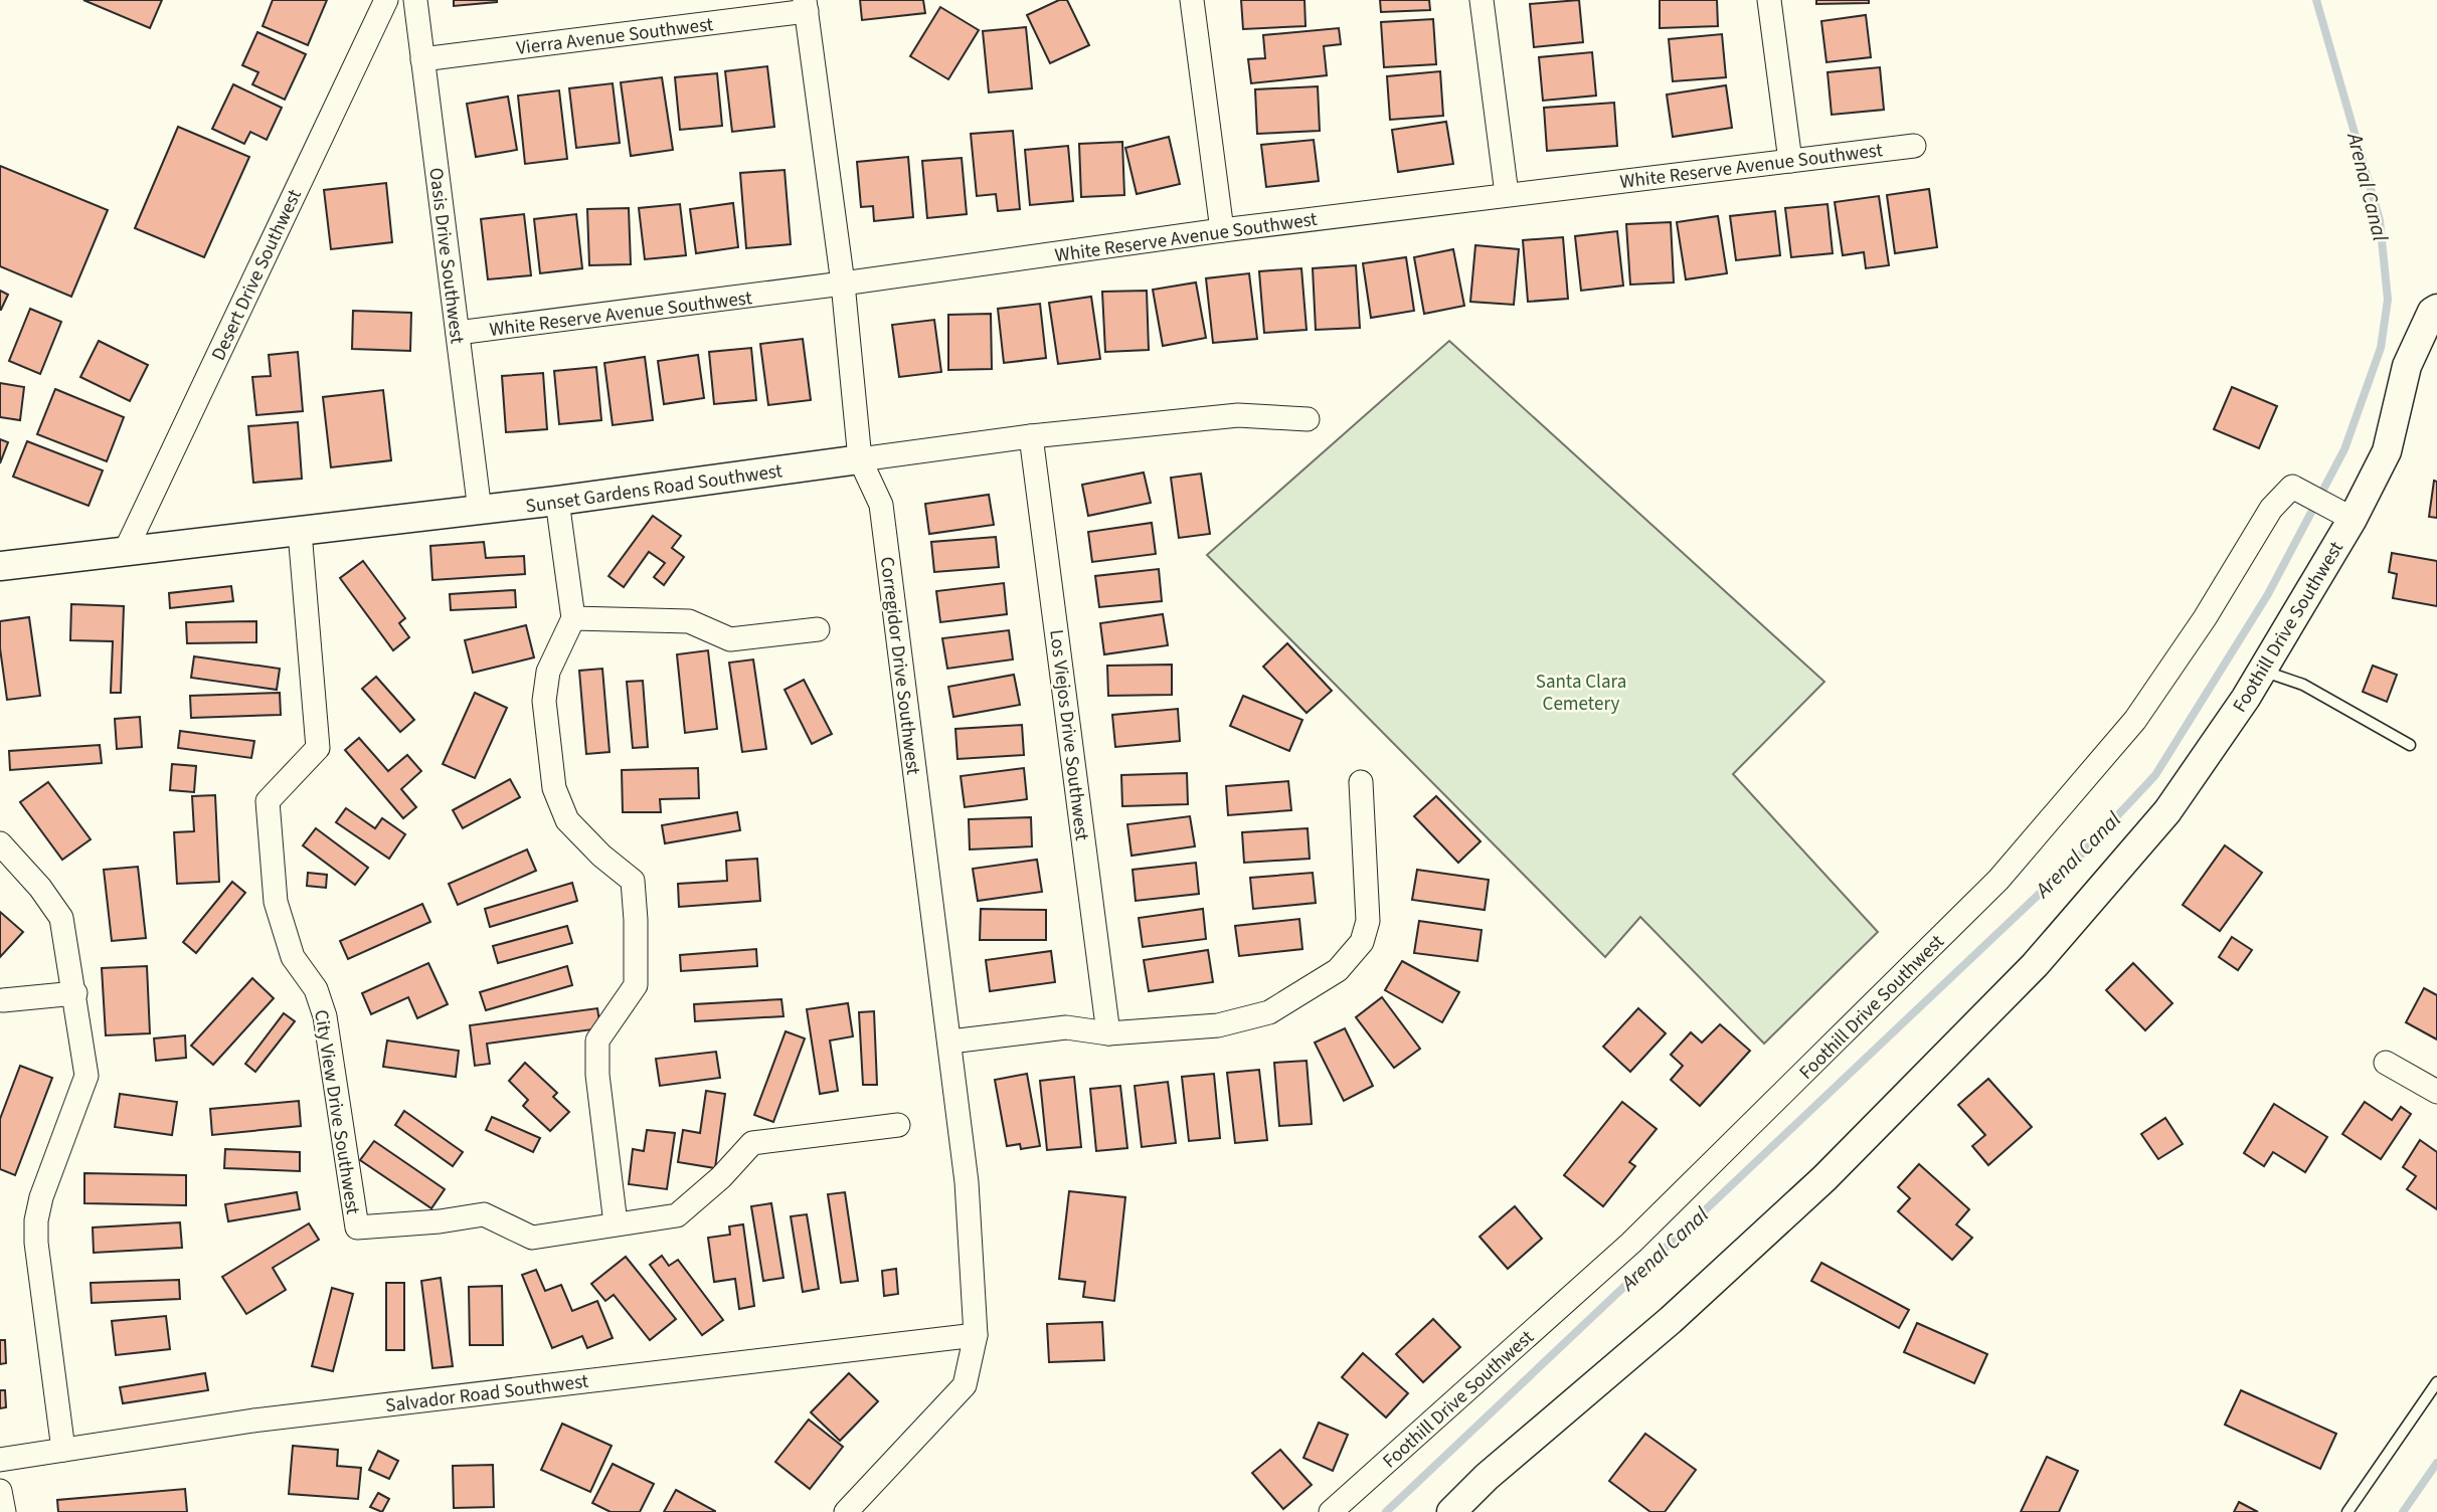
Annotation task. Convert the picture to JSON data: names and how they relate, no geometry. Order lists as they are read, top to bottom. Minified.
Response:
{"streets":{"street":["Vierra Avenue Southwest","White Reserve Avenue Southwest","Oasis Drive Southwest","Desert Drive Southwest","Sunset Gardens Road Southwest","Foothill Drive Southwest","Corregidor Drive Southwest","Los Viejos Drive Southwest","City View Drive Southwest","Salvador Road Southwest"]},"crossings":[["Vierra Avenue Southwest","Oasis Drive Southwest"],["Vierra Avenue Southwest","Corregidor Drive Southwest"],["White Reserve Avenue Southwest","Oasis Drive Southwest"],["White Reserve Avenue Southwest","Corregidor Drive Southwest"],["Oasis Drive Southwest","Sunset Gardens Road Southwest"],["Desert Drive Southwest","Sunset Gardens Road Southwest"],["Sunset Gardens Road Southwest","Corregidor Drive Southwest"],["Sunset Gardens Road Southwest","Los Viejos Drive Southwest"],["Sunset Gardens Road Southwest","City View Drive Southwest"],["Corregidor Drive Southwest","Salvador Road Southwest"]],"water":["Arenal Canal"],"parks":["Santa Clara Cemetery"]}
